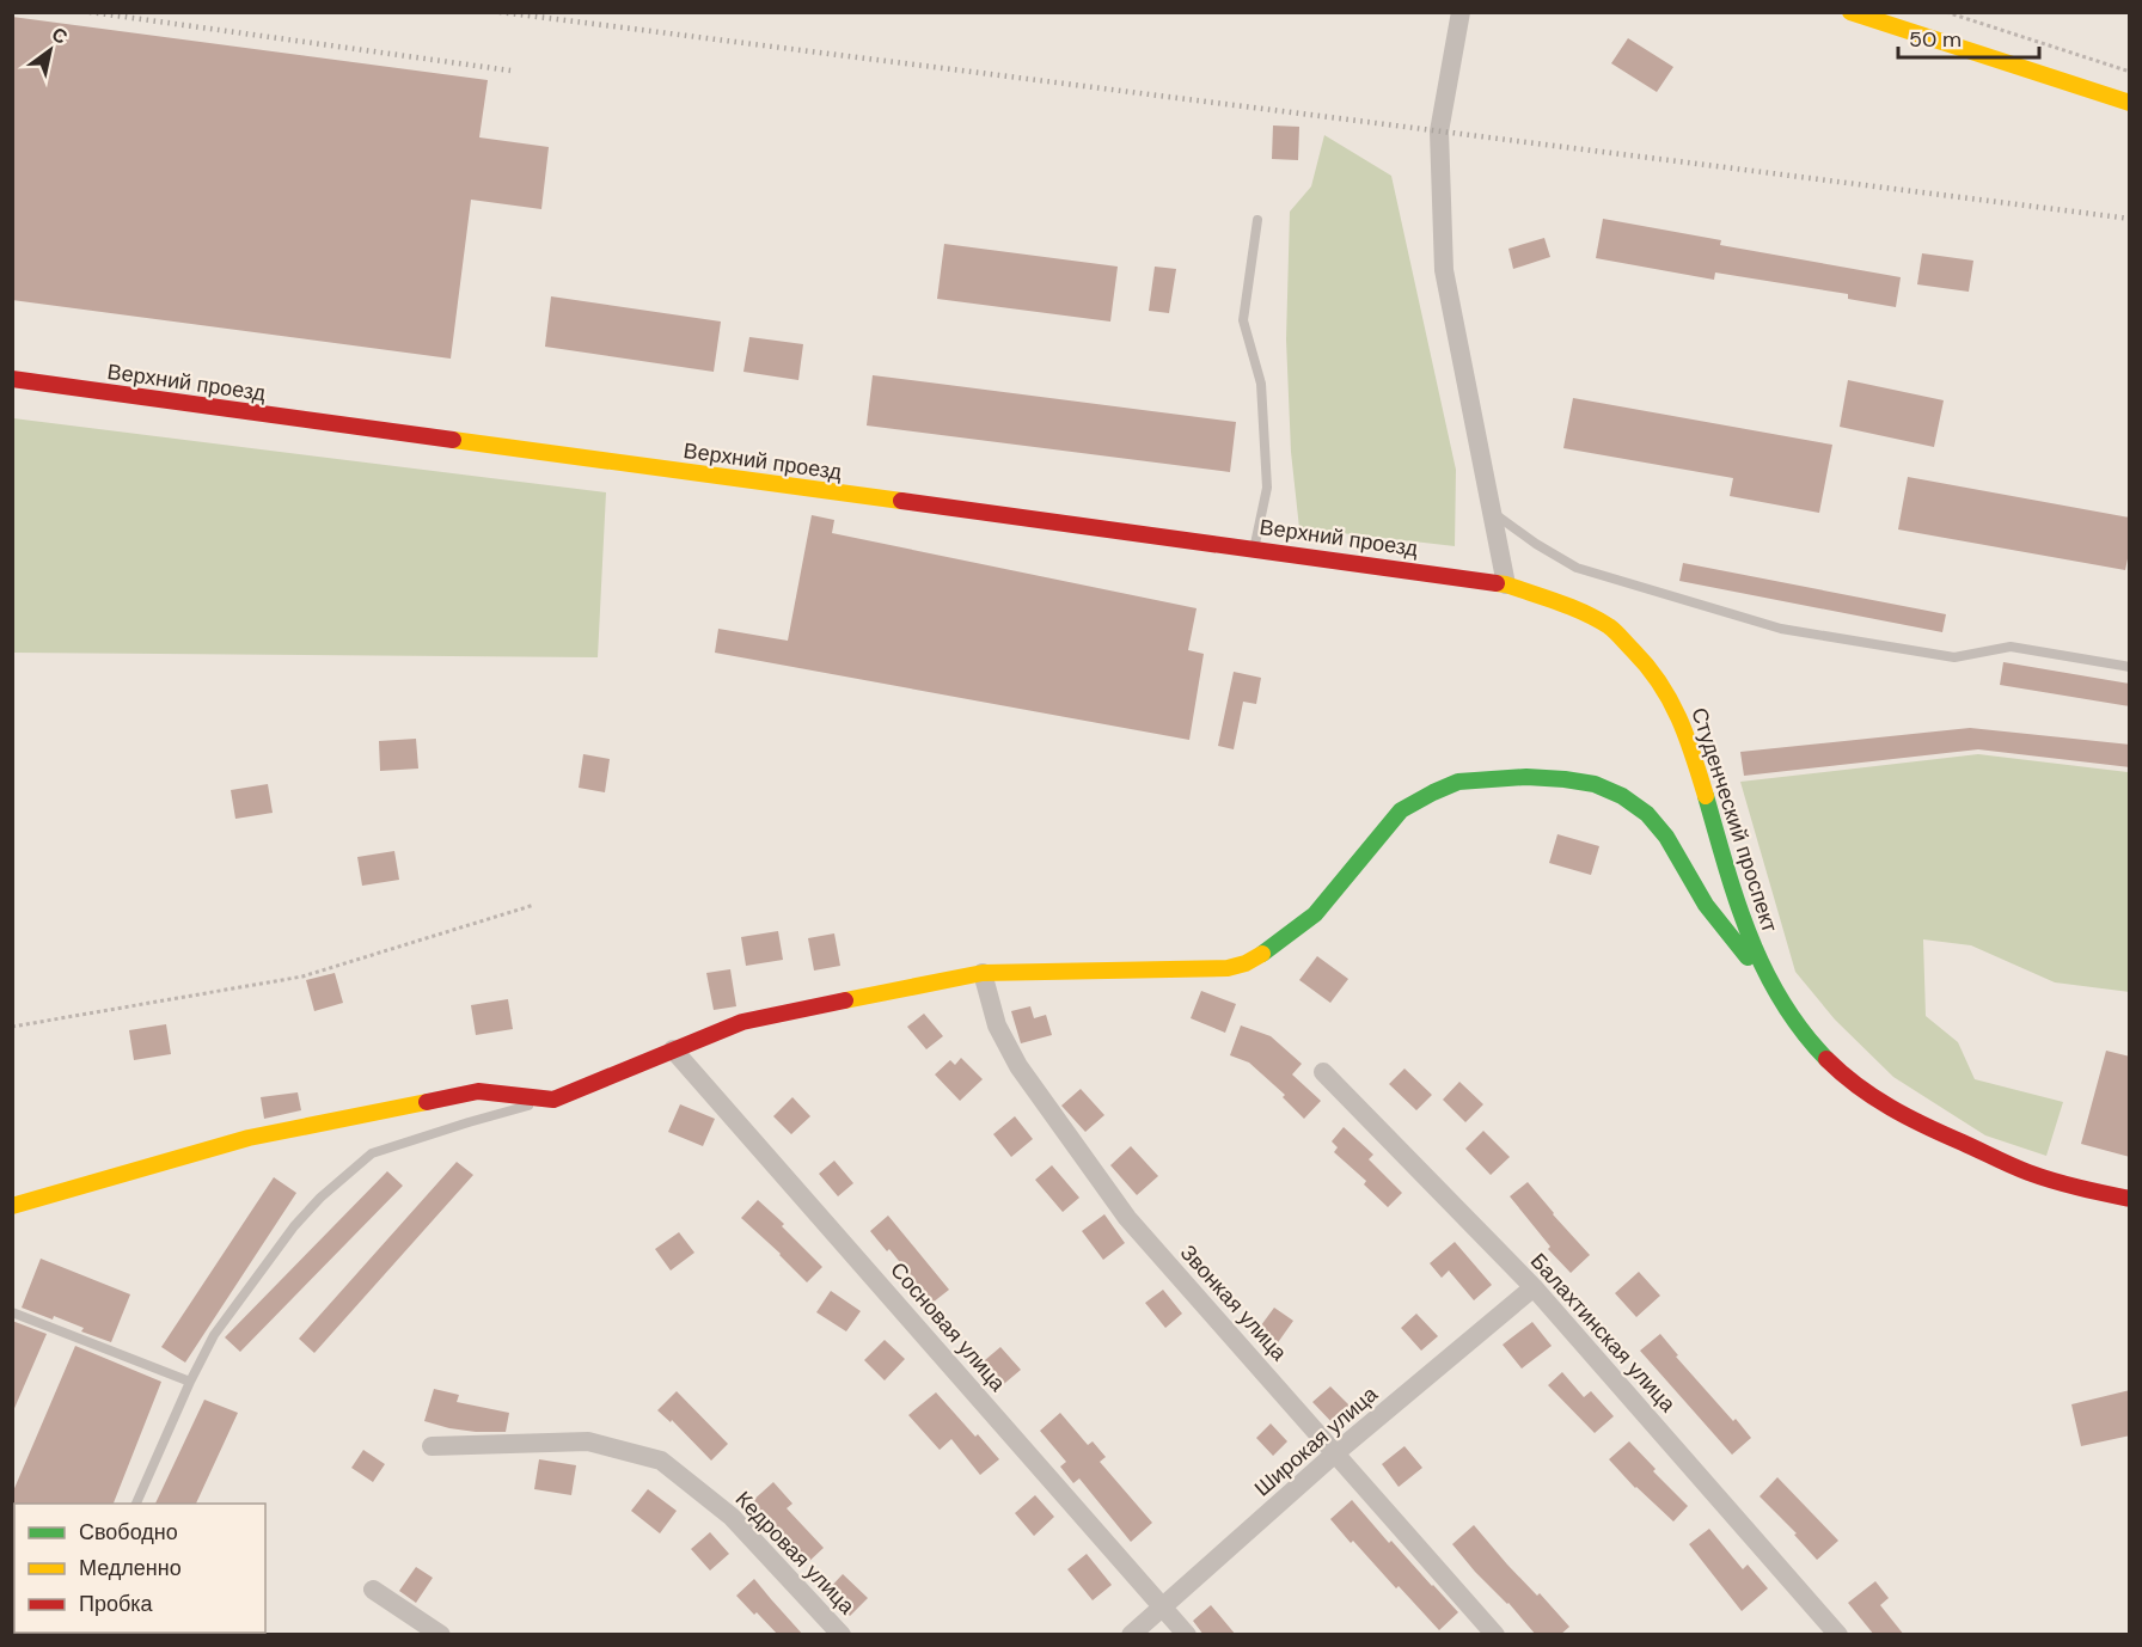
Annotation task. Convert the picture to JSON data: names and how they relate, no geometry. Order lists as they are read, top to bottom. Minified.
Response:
{"streets":{"main road":["Верхний проезд","Студенческий проспект"],"street":["Звонкая улица","Сосновая улица","Балахтинская улица","Широкая улица","Кедровая улица"]},"crossings":[["Верхний проезд","Студенческий проспект"],["Звонкая улица","Широкая улица"],["Сосновая улица","Широкая улица"],["Балахтинская улица","Широкая улица"]],"legend":["Свободно","Медленно","Пробка"],"scale_bar":"50 m","north":"top right"}
